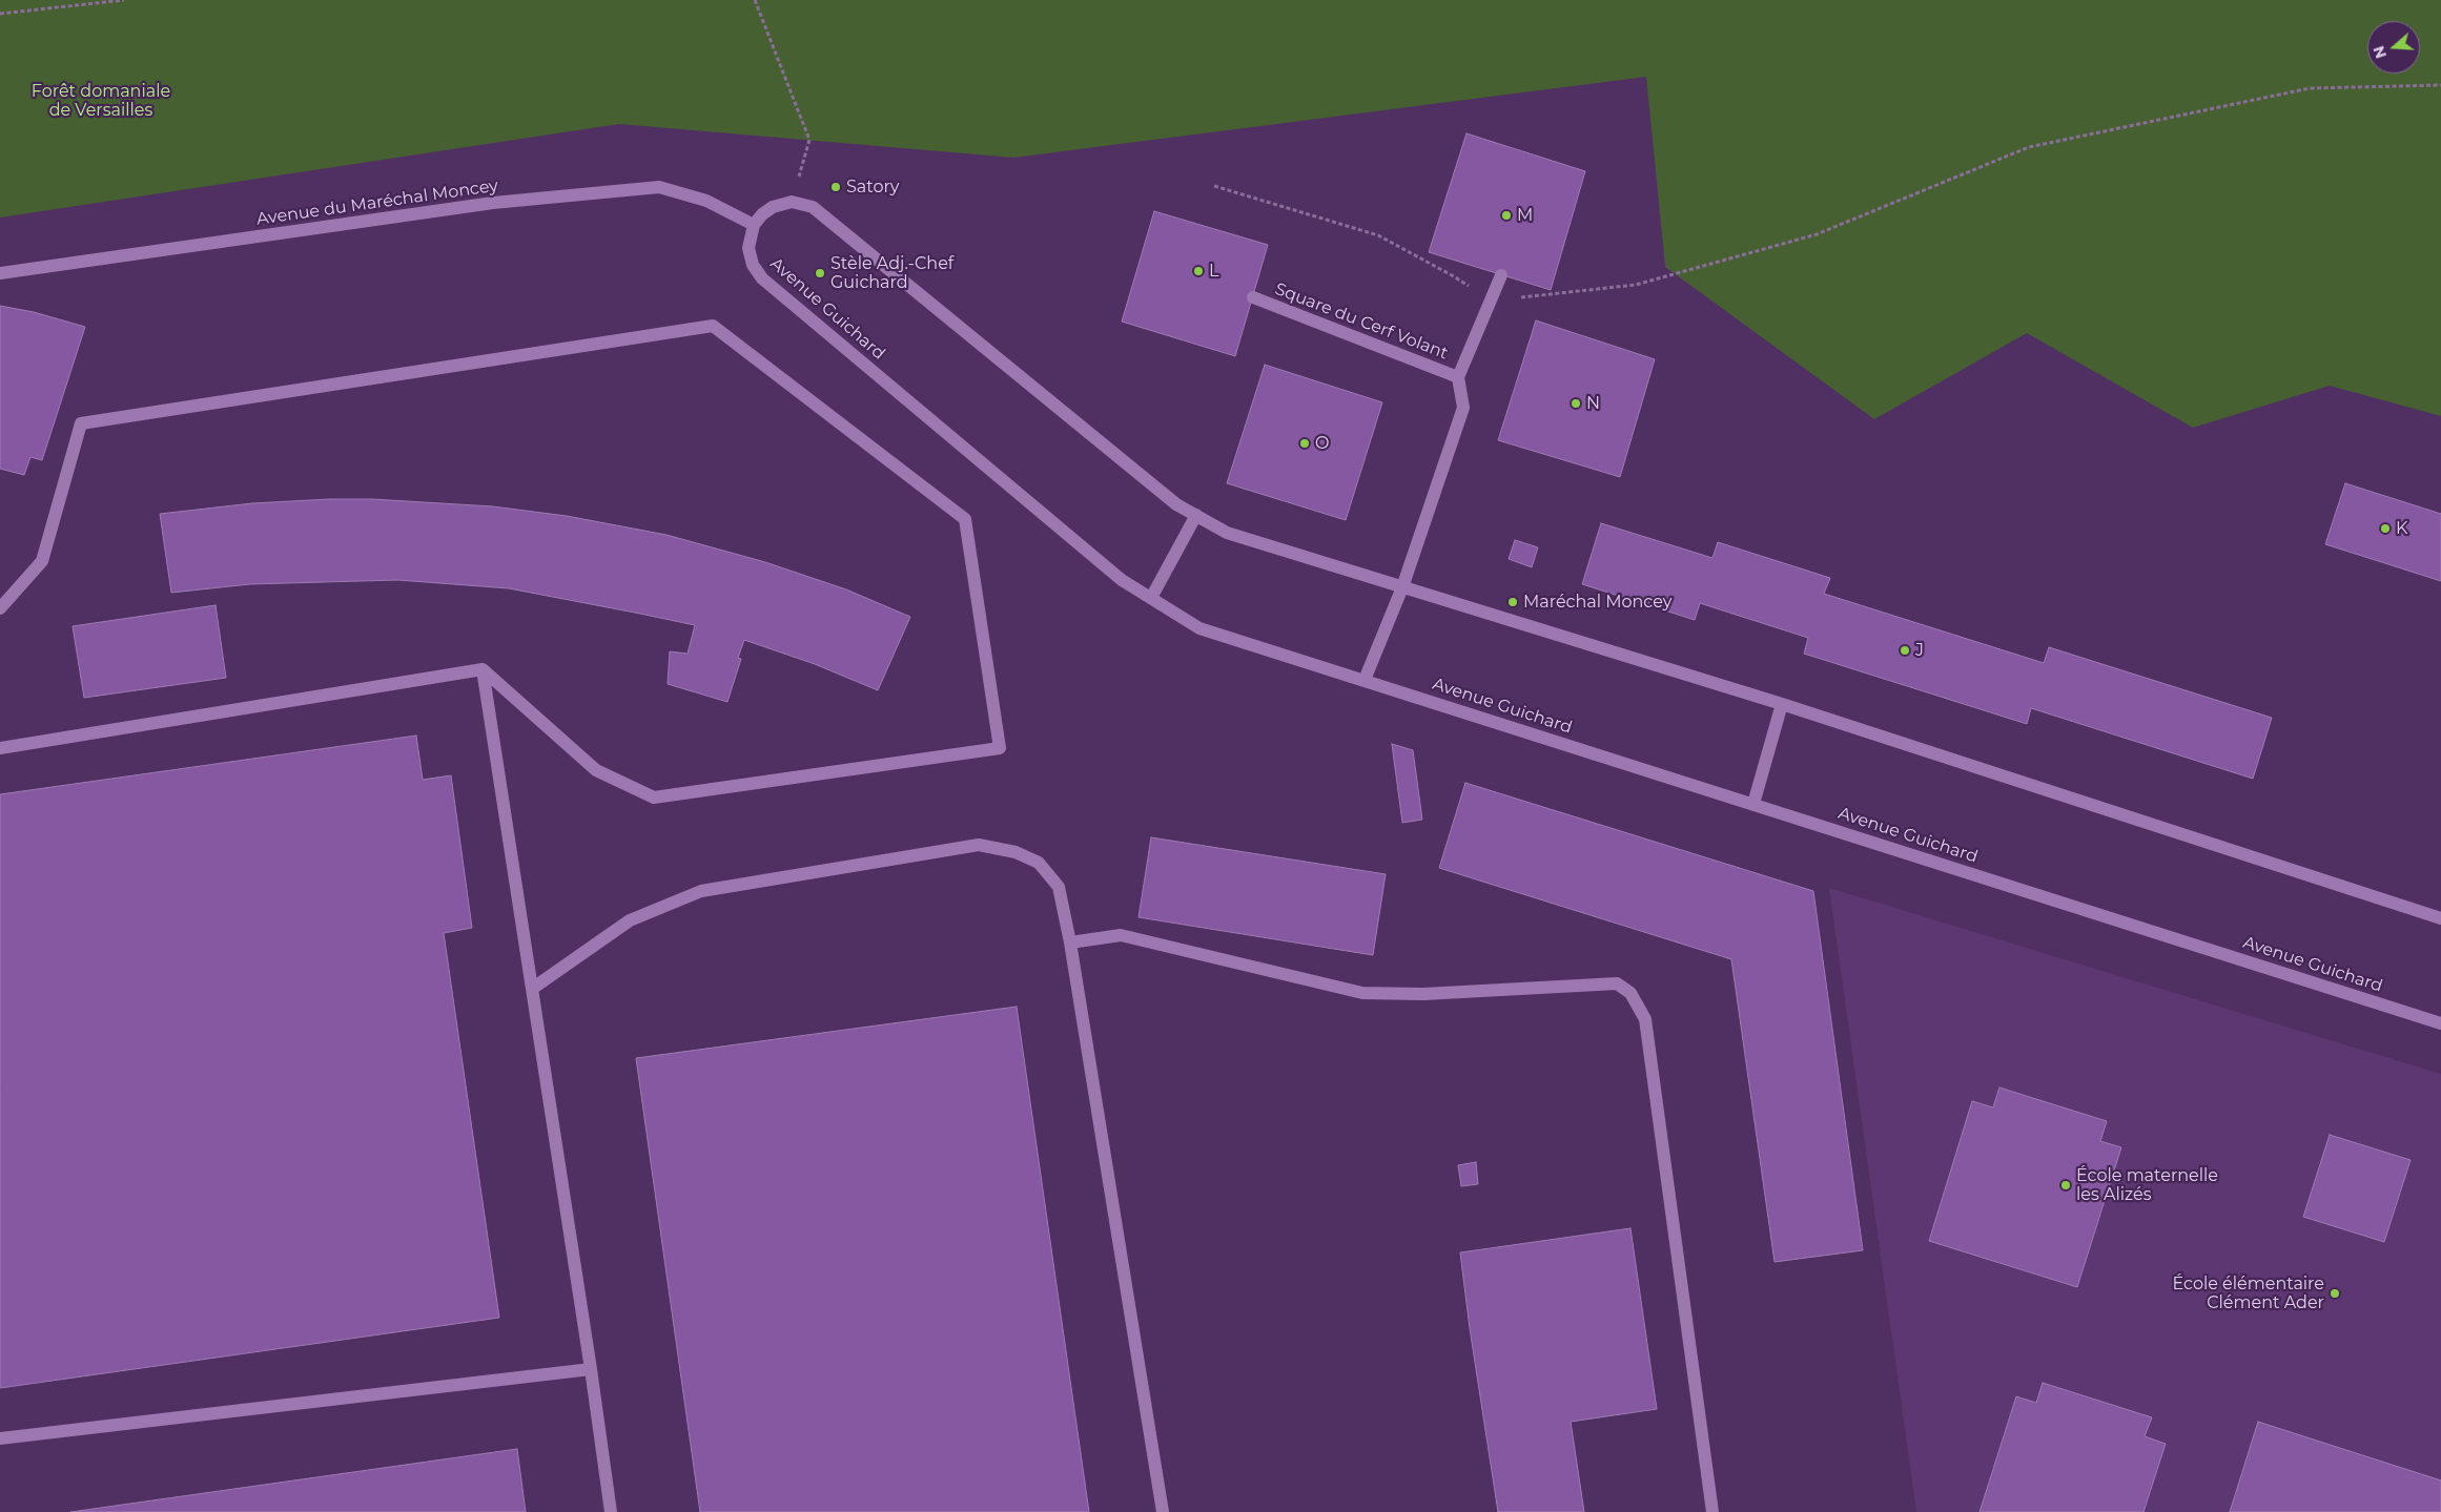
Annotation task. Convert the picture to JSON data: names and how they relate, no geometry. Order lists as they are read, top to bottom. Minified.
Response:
{"streets":{"street":["Avenue du Maréchal Moncey","Avenue Guichard","Square du Cerf Volant"]},"crossings":[["Avenue du Maréchal Moncey","Avenue Guichard"]],"parks":["Forêt domaniale de Versailles"],"places":["Satory","M","L","Stèle Adj.-Chef Guichard","N","O","K","Maréchal Moncey","J","École maternelle les Alizés","École élémentaire Clément Ader"],"north":"left"}
